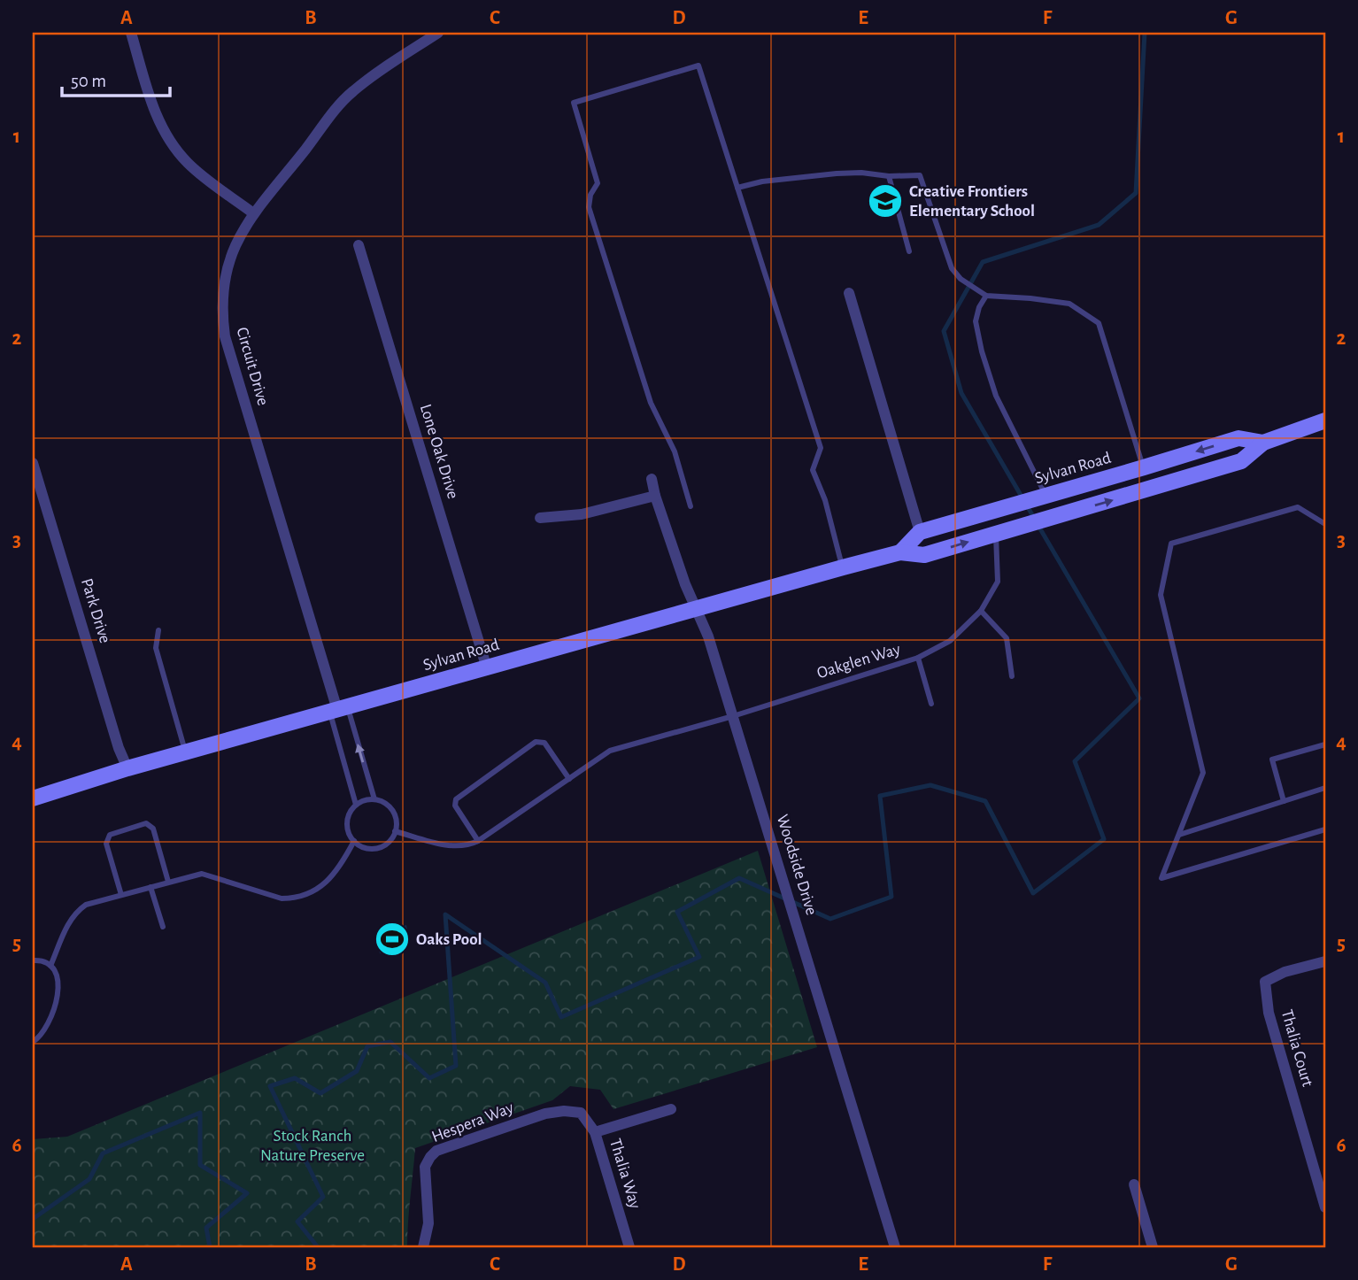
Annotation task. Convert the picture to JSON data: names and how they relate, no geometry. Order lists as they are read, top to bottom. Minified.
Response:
{"streets":{"main road":["Sylvan Road"],"street":["Circuit Drive","Lone Oak Drive","Park Drive","Woodside Drive","Thalia Court","Hespera Way","Thalia Way"],"lane":["Oakglen Way"]},"crossings":[["Circuit Drive","Sylvan Road"],["Lone Oak Drive","Sylvan Road"],["Sylvan Road","Park Drive"],["Sylvan Road","Oakglen Way"],["Sylvan Road","Woodside Drive"],["Oakglen Way","Woodside Drive"],["Hespera Way","Thalia Way"]],"parks":["Stock Ranch Nature Preserve"],"places":{"school or university":["Creative Frontiers Elementary School"],"sports":["Oaks Pool"]},"scale_bar":"50 m","grid":{"columns":["A","B","C","D","E","F","G"],"rows":["1","2","3","4","5","6"]}}
